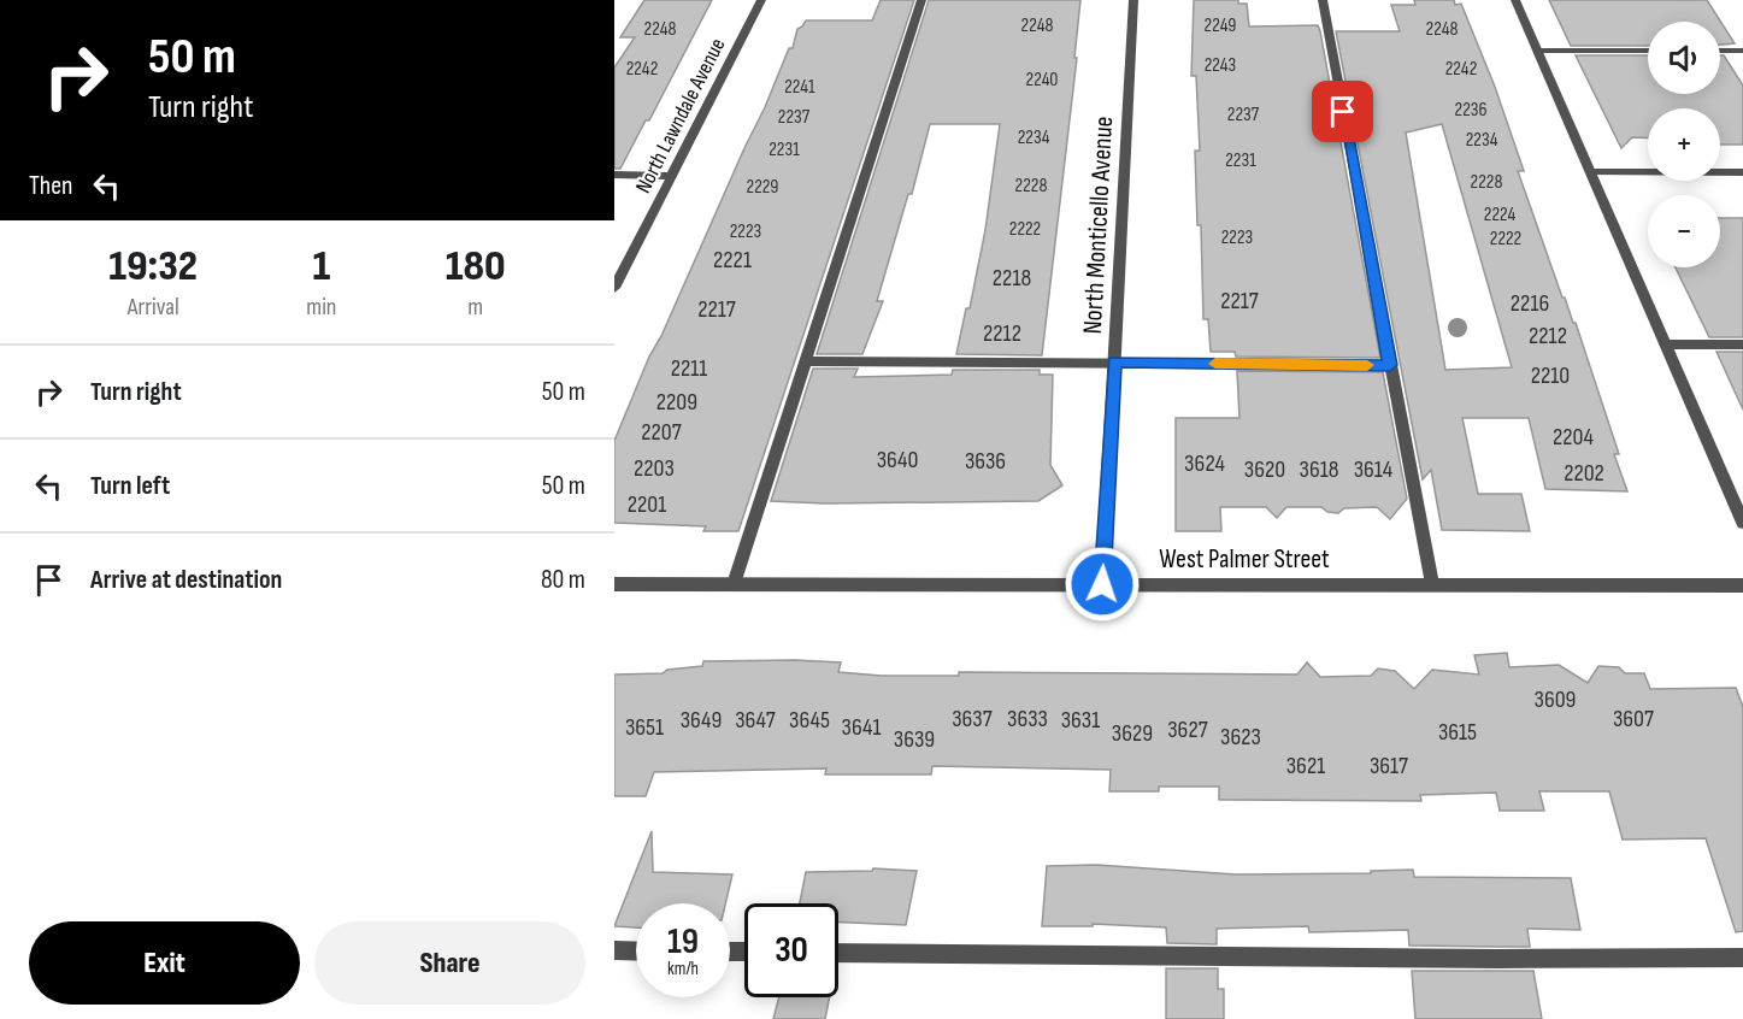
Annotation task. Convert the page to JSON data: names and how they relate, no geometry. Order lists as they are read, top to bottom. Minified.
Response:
{"streets":{"street":["North Lawndale Avenue","North Monticello Avenue","West Palmer Street"]},"crossings":[["North Monticello Avenue","West Palmer Street"]],"house_numbers":["2248","2249","2248","2248","2243","2242","2242","2240","2241","2236","2237","2237","2234","2234","2231","2231","2228","2228","2229","2224","2222","2223","2223","2222","2221","2218","2217","2216","2217","2212","2212","2211","2210","2209","2207","2204","3640","3636","3624","2203","3620","3618","3614","2202","2201","3609","3637","3633","3607","3649","3647","3645","3631","3651","3641","3627","3615","3629","3623","3639","3621","3617"],"page":{"turn":["50 m","Turn right"],"map_buttons":["+","−"],"then":"Then","eta":["19:32","Arrival","1","min","180","m"],"list":[{"name":"Turn right","value":"50 m"},{"name":"Turn left","value":"50 m"},{"name":"Arrive at destination","value":"80 m"}],"speed":"19 km/h","limit":"30","buttons":["Exit","Share"]}}
